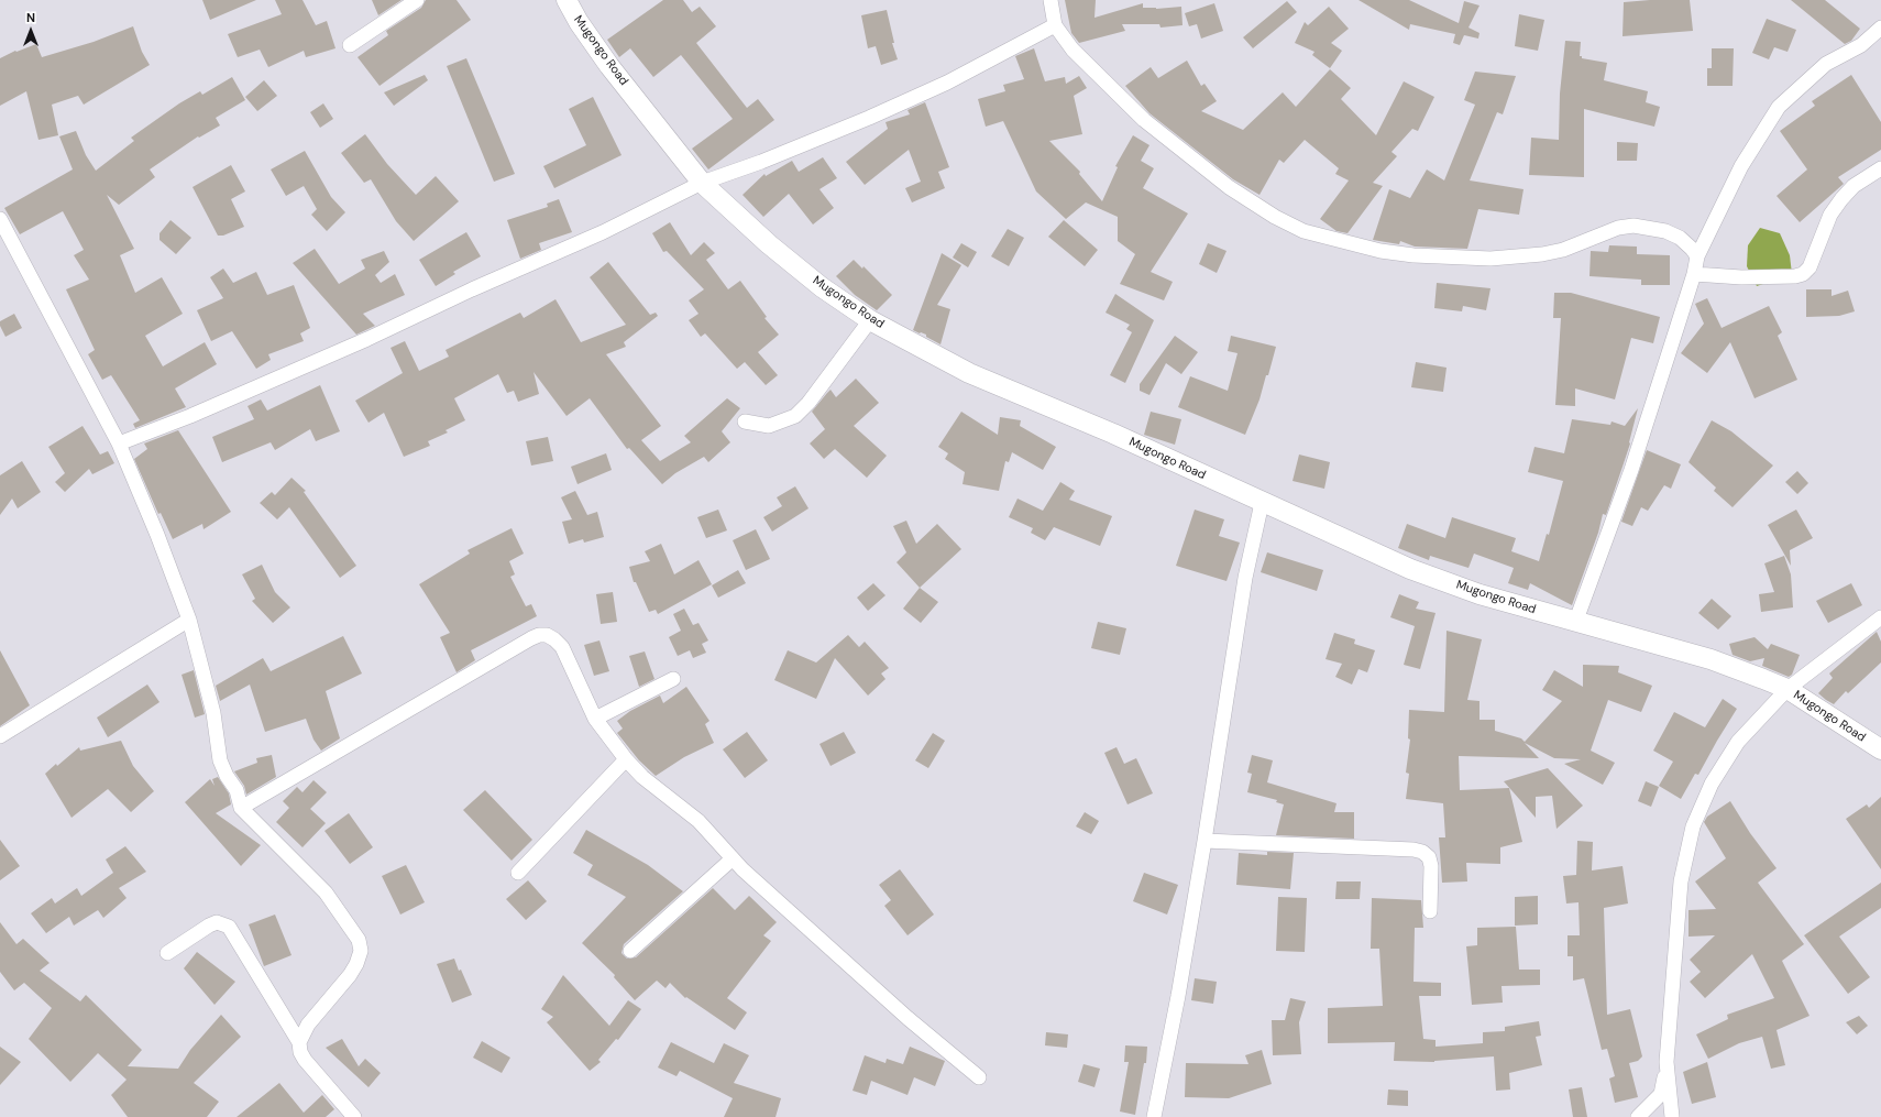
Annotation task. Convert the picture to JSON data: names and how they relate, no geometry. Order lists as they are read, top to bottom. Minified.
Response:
{"streets":{"street":["Mugongo Road"]},"north":"top"}
